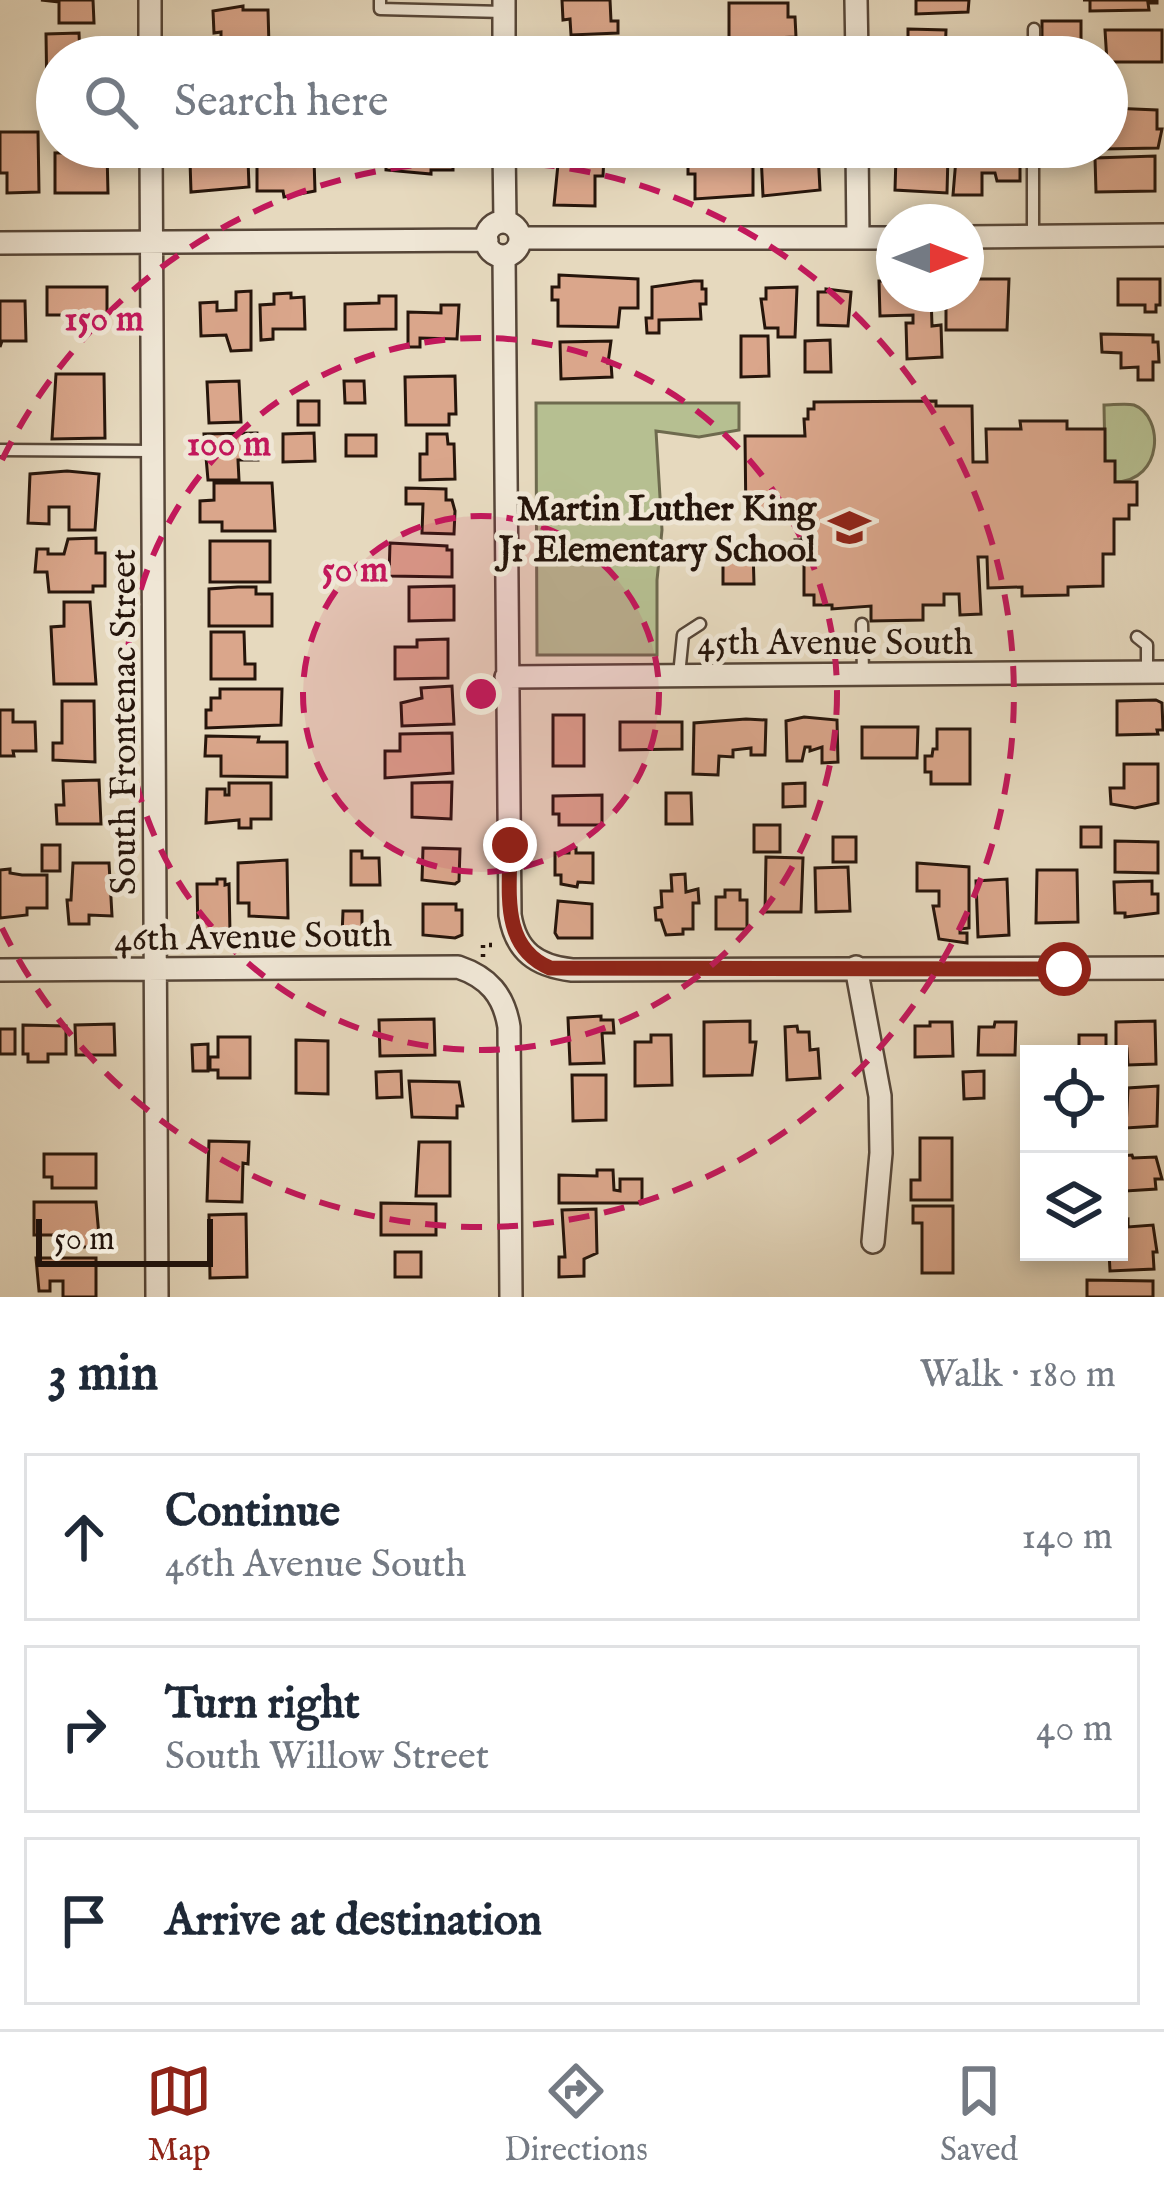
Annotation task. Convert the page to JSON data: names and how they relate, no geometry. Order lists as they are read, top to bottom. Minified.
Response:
{"streets":{"street":["45th Avenue South","South Frontenac Street","46th Avenue South"]},"crossings":[["South Frontenac Street","46th Avenue South"]],"places":{"school or university":["Martin Luther King Jr Elementary School"]},"scale_bar":"50 m","north":"right","page":{"search":"Search here","scale":"50 m","heading":["3 min","Walk · 180 m"],"list":[["Continue","46th Avenue South","140 m"],["Turn right","South Willow Street","40 m"],"Arrive at destination"],"nav":["Map","Directions","Saved"]},"rings":["150 m","100 m","50 m"]}
